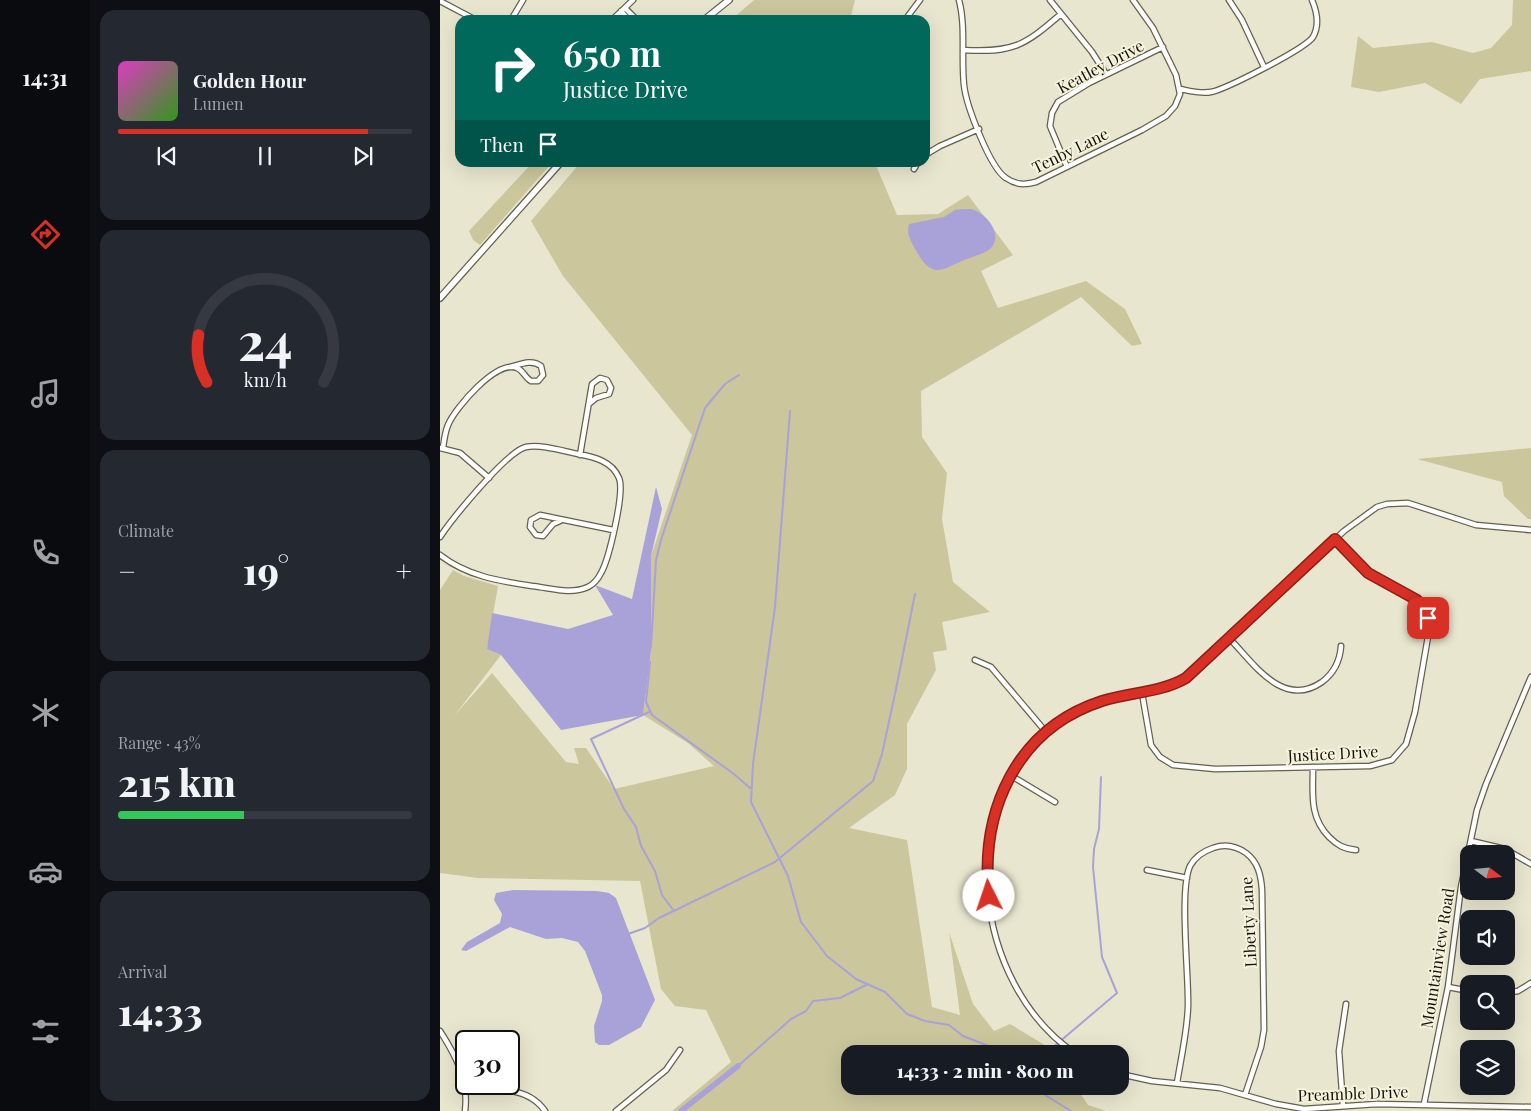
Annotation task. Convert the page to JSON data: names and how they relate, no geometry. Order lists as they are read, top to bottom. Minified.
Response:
{"streets":{"street":["Keatley Drive","Tenby Lane","Justice Drive","Liberty Lane","Mountainview Road","Preamble Drive"]},"crossings":[["Keatley Drive","Tenby Lane"],["Liberty Lane","Preamble Drive"],["Mountainview Road","Preamble Drive"]],"north":"right","page":{"tabs":"14:31","turn":["650 m","Justice Drive"],"song":["Golden Hour","Lumen"],"then":"Then","tile":["Climate",["Range · 43%","215 km"],["Arrival","14:33"]],"heat":["−","19°","+"],"limit":"30","trip":"14:33 · 2 min · 800 m","gauge":["24","km/h"]}}
